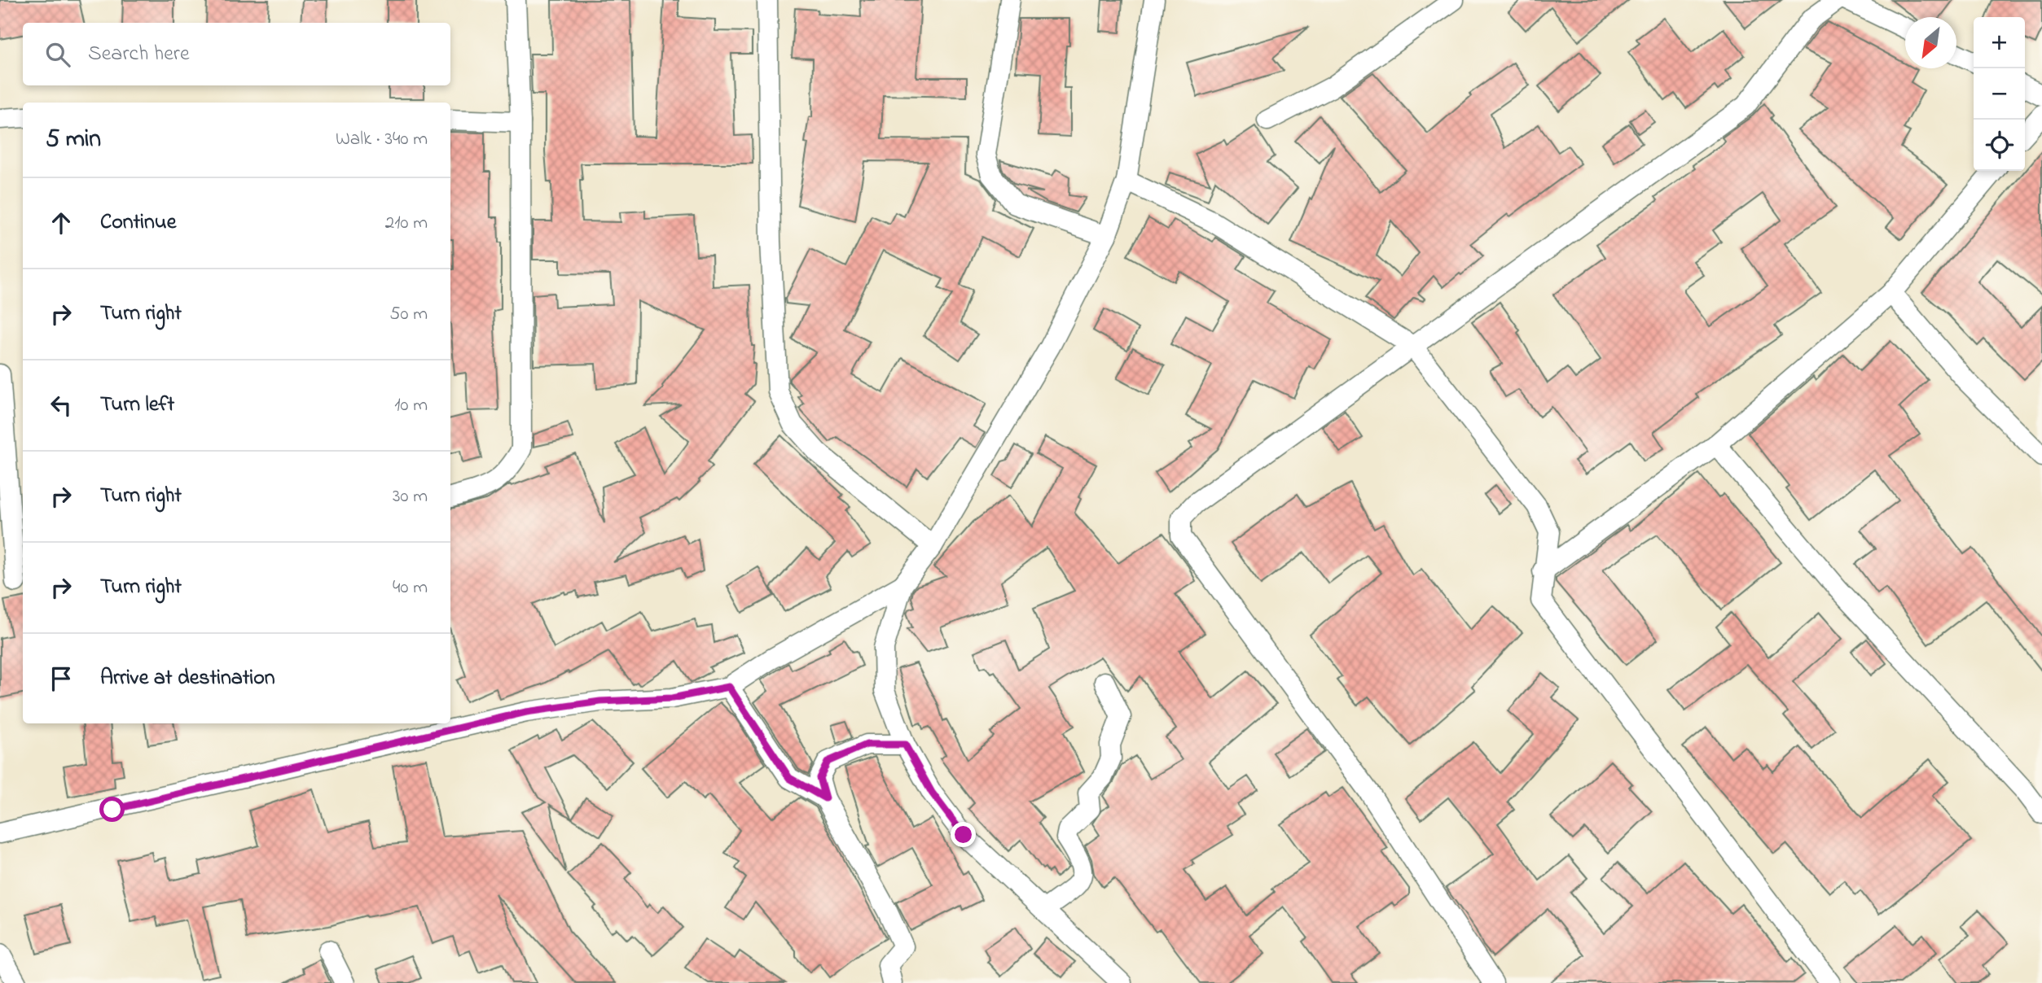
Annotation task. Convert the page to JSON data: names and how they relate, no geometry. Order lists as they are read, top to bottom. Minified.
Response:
{"north":"bottom left","page":{"map_buttons":["+","−"],"search":"Search here","heading":["5 min","Walk · 340 m"],"list":[["Continue","210 m"],["Turn right","50 m"],["Turn left","10 m"],["Turn right","30 m"],["Turn right","40 m"],"Arrive at destination"]}}
